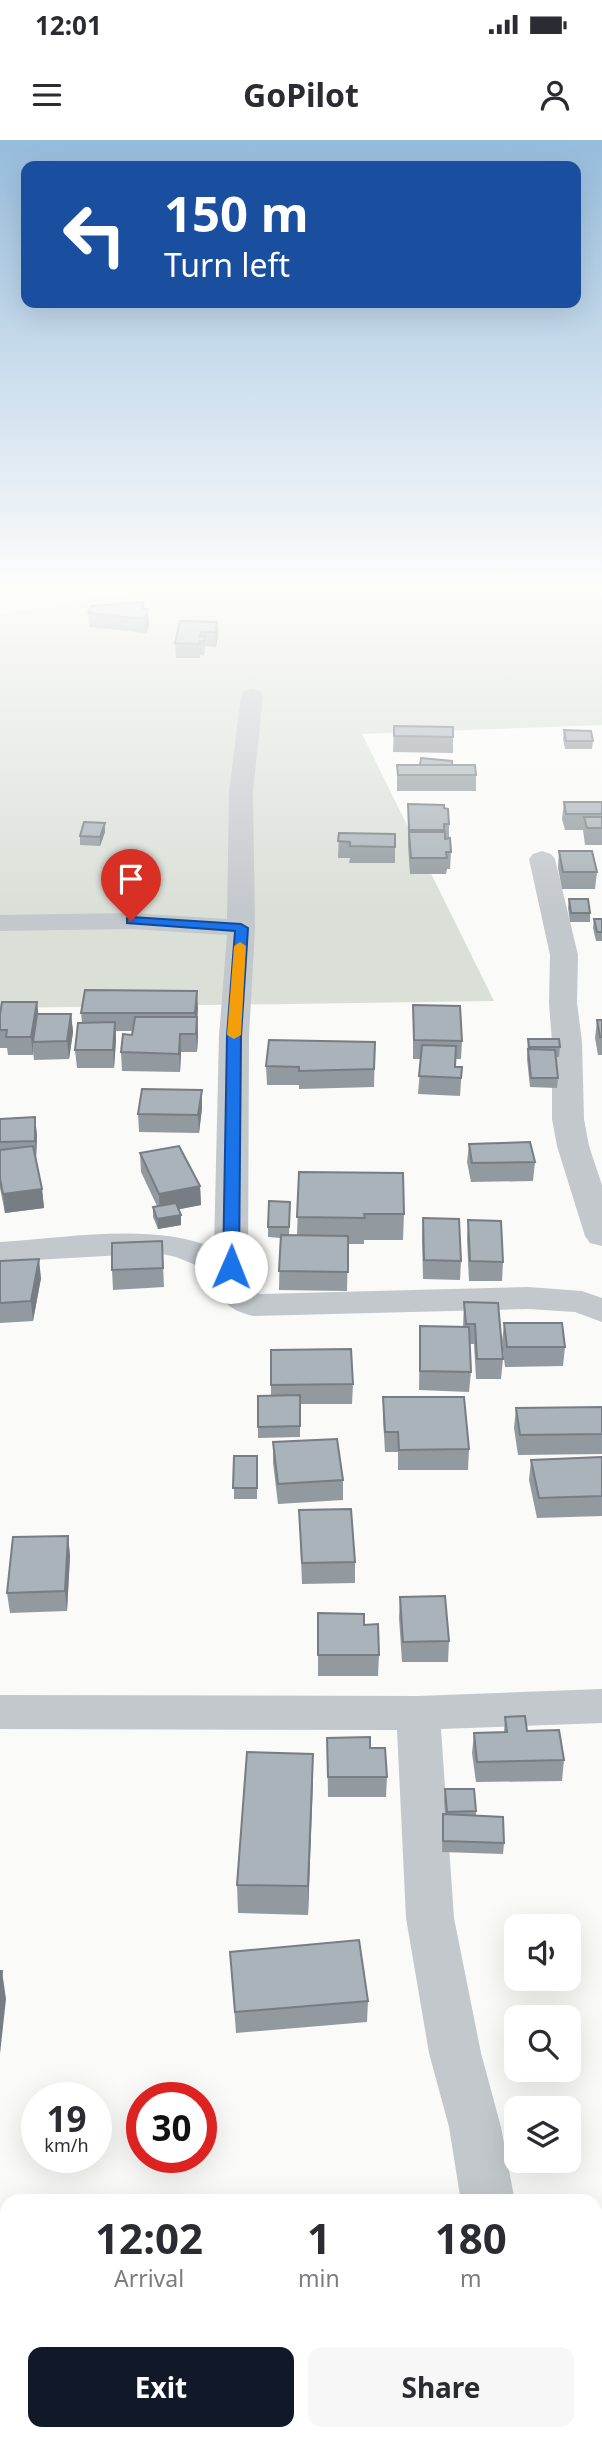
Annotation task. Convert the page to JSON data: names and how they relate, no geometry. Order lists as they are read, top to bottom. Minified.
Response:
{"page":{"status":"12:01","header":"GoPilot","turn":["150 m","Turn left"],"speed":"19 km/h","limit":"30","eta":["12:02","Arrival","1","min","180","m"],"buttons":["Exit","Share"]}}
